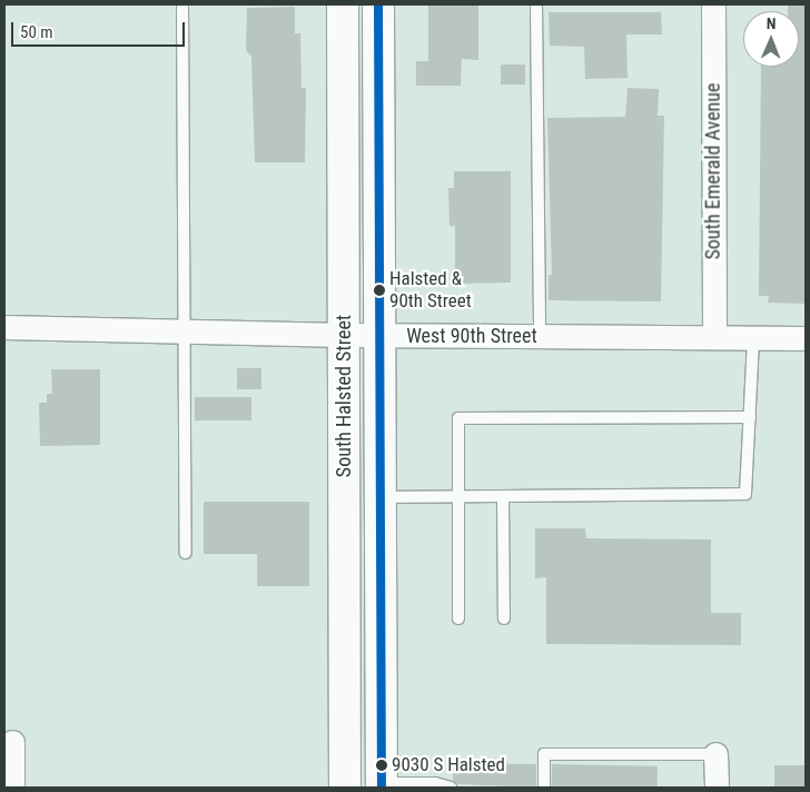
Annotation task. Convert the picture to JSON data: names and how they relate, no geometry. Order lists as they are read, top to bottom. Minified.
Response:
{"streets":{"main road":["South Halsted Street"],"street":["South Emerald Avenue","West 90th Street"]},"crossings":[["South Emerald Avenue","West 90th Street"],["West 90th Street","South Halsted Street"]],"places":["Halsted & 90th Street","9030 S Halsted"],"scale_bar":"50 m","north":"top"}
